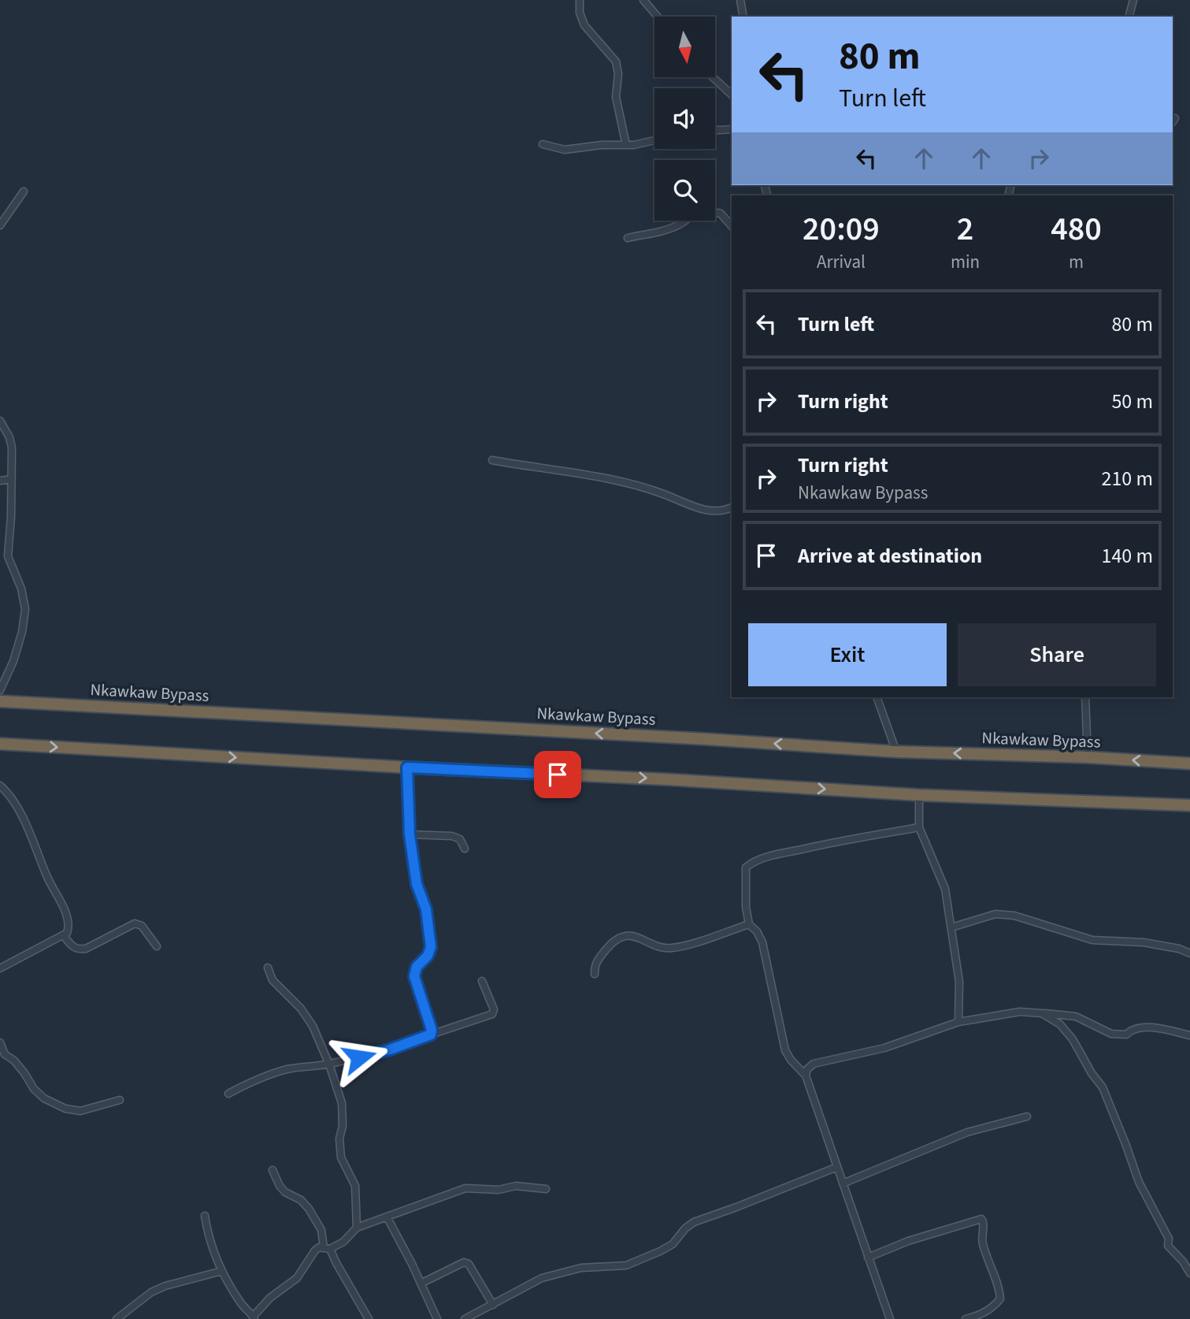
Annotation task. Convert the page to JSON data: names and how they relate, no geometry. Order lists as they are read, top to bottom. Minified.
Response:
{"streets":{"highway":["Nkawkaw Bypass"]},"north":"bottom","page":{"turn":["80 m","Turn left"],"eta":["20:09","Arrival","2","min","480","m"],"list":[{"name":"Turn left","value":"80 m"},{"name":"Turn right","value":"50 m"},{"name":"Turn right","note":"Nkawkaw Bypass","value":"210 m"},{"name":"Arrive at destination","value":"140 m"}],"buttons":["Exit","Share"]}}
